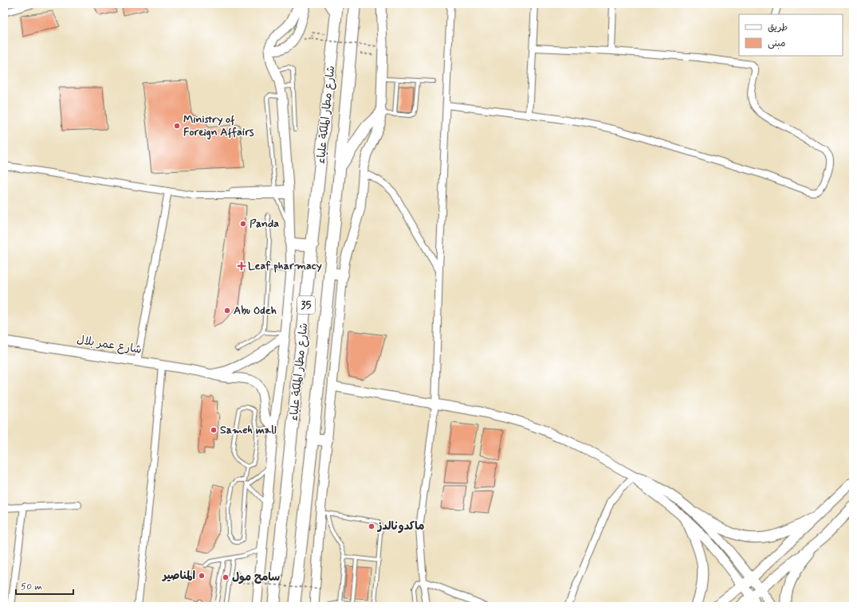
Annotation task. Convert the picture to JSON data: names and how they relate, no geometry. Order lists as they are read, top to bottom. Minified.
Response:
{"streets":{"highway":["شارع مطار الملكة علياء","35"],"street":["شارع عمر بلال"]},"places":{"other":["Ministry of Foreign Affairs","Panda","Abu Odeh","Sameh mall","ماكدونالدز","المناصير","سامح مول"],"health":["Leaf pharmacy"]},"legend":["طريق","مبنى"],"scale_bar":"50 m"}
